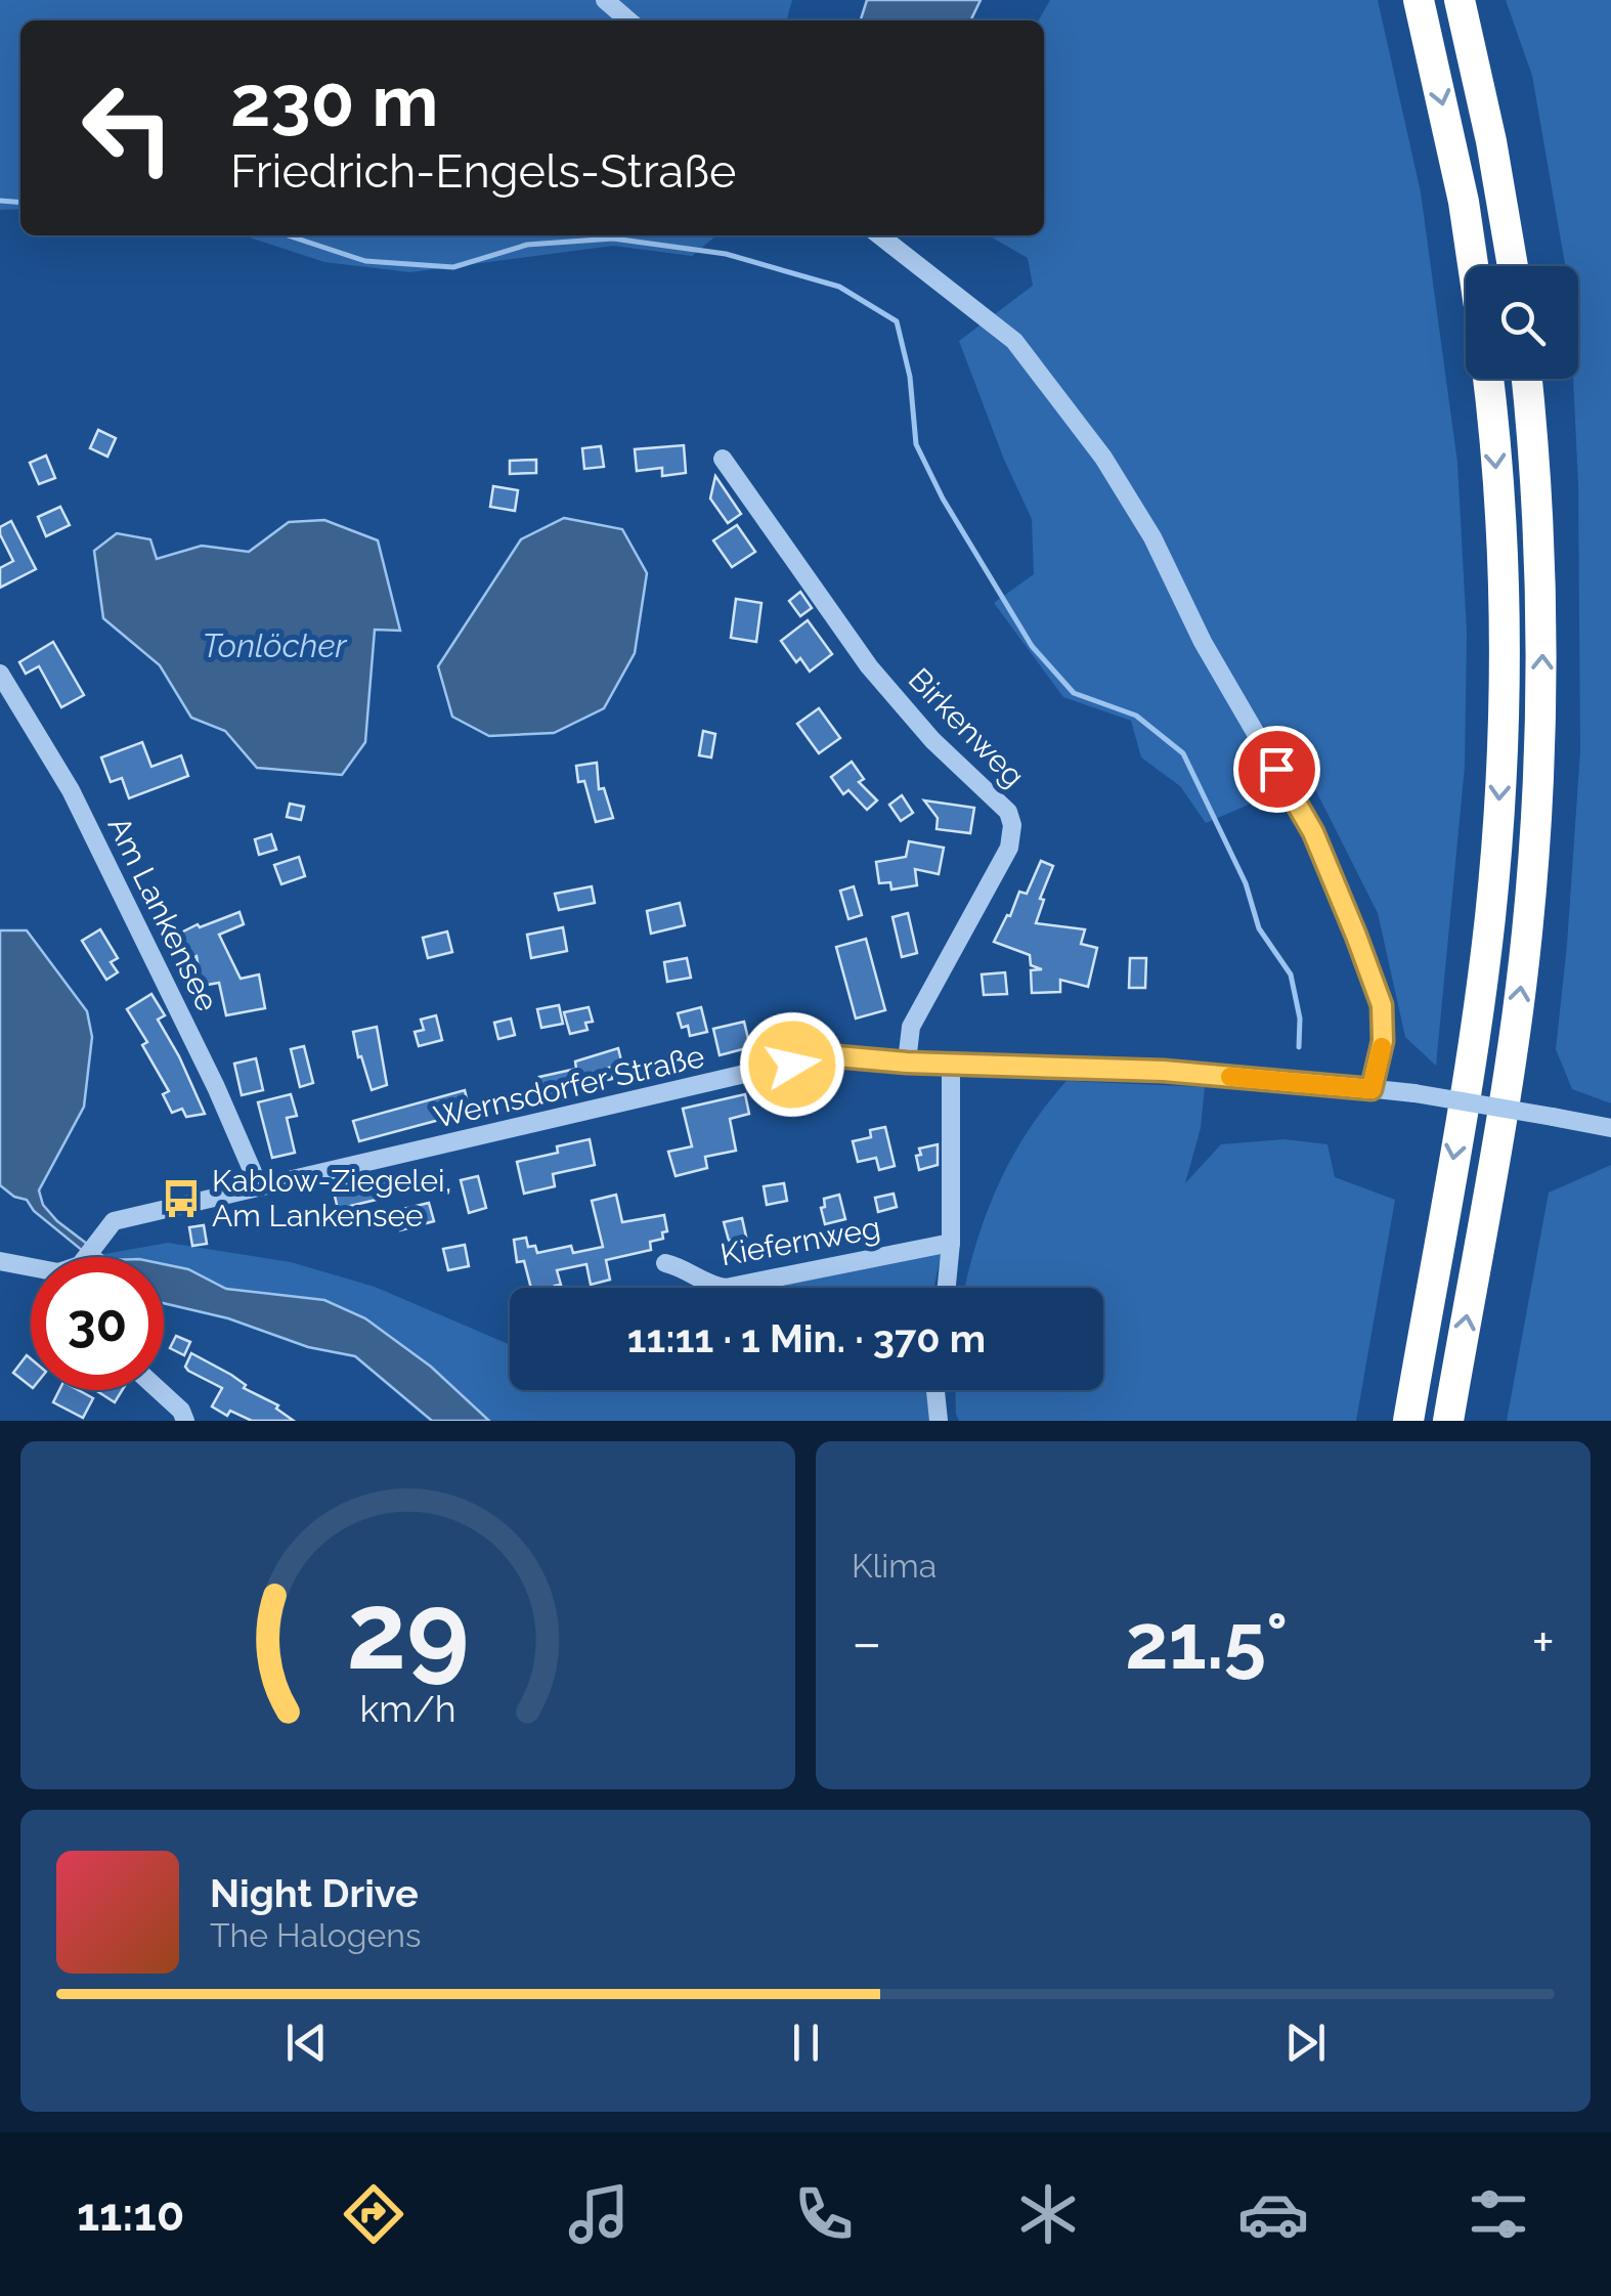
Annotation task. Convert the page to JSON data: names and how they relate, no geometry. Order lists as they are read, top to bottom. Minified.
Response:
{"streets":{"street":["Birkenweg","Am Lankensee","Wernsdorfer Straße","Kiefernweg"]},"crossings":[["Birkenweg","Wernsdorfer Straße"],["Am Lankensee","Wernsdorfer Straße"]],"water":["Tonlöcher"],"places":{"bus stop":["Kablow-Ziegelei, Am Lankensee"]},"page":{"turn":["230 m","Friedrich-Engels-Straße"],"limit":"30","trip":"11:11 · 1 Min. · 370 m","tile":"Klima","heat":["−","21.5°","+"],"song":["Night Drive","The Halogens"],"tabs":"11:10","gauge":["29","km/h"]}}
